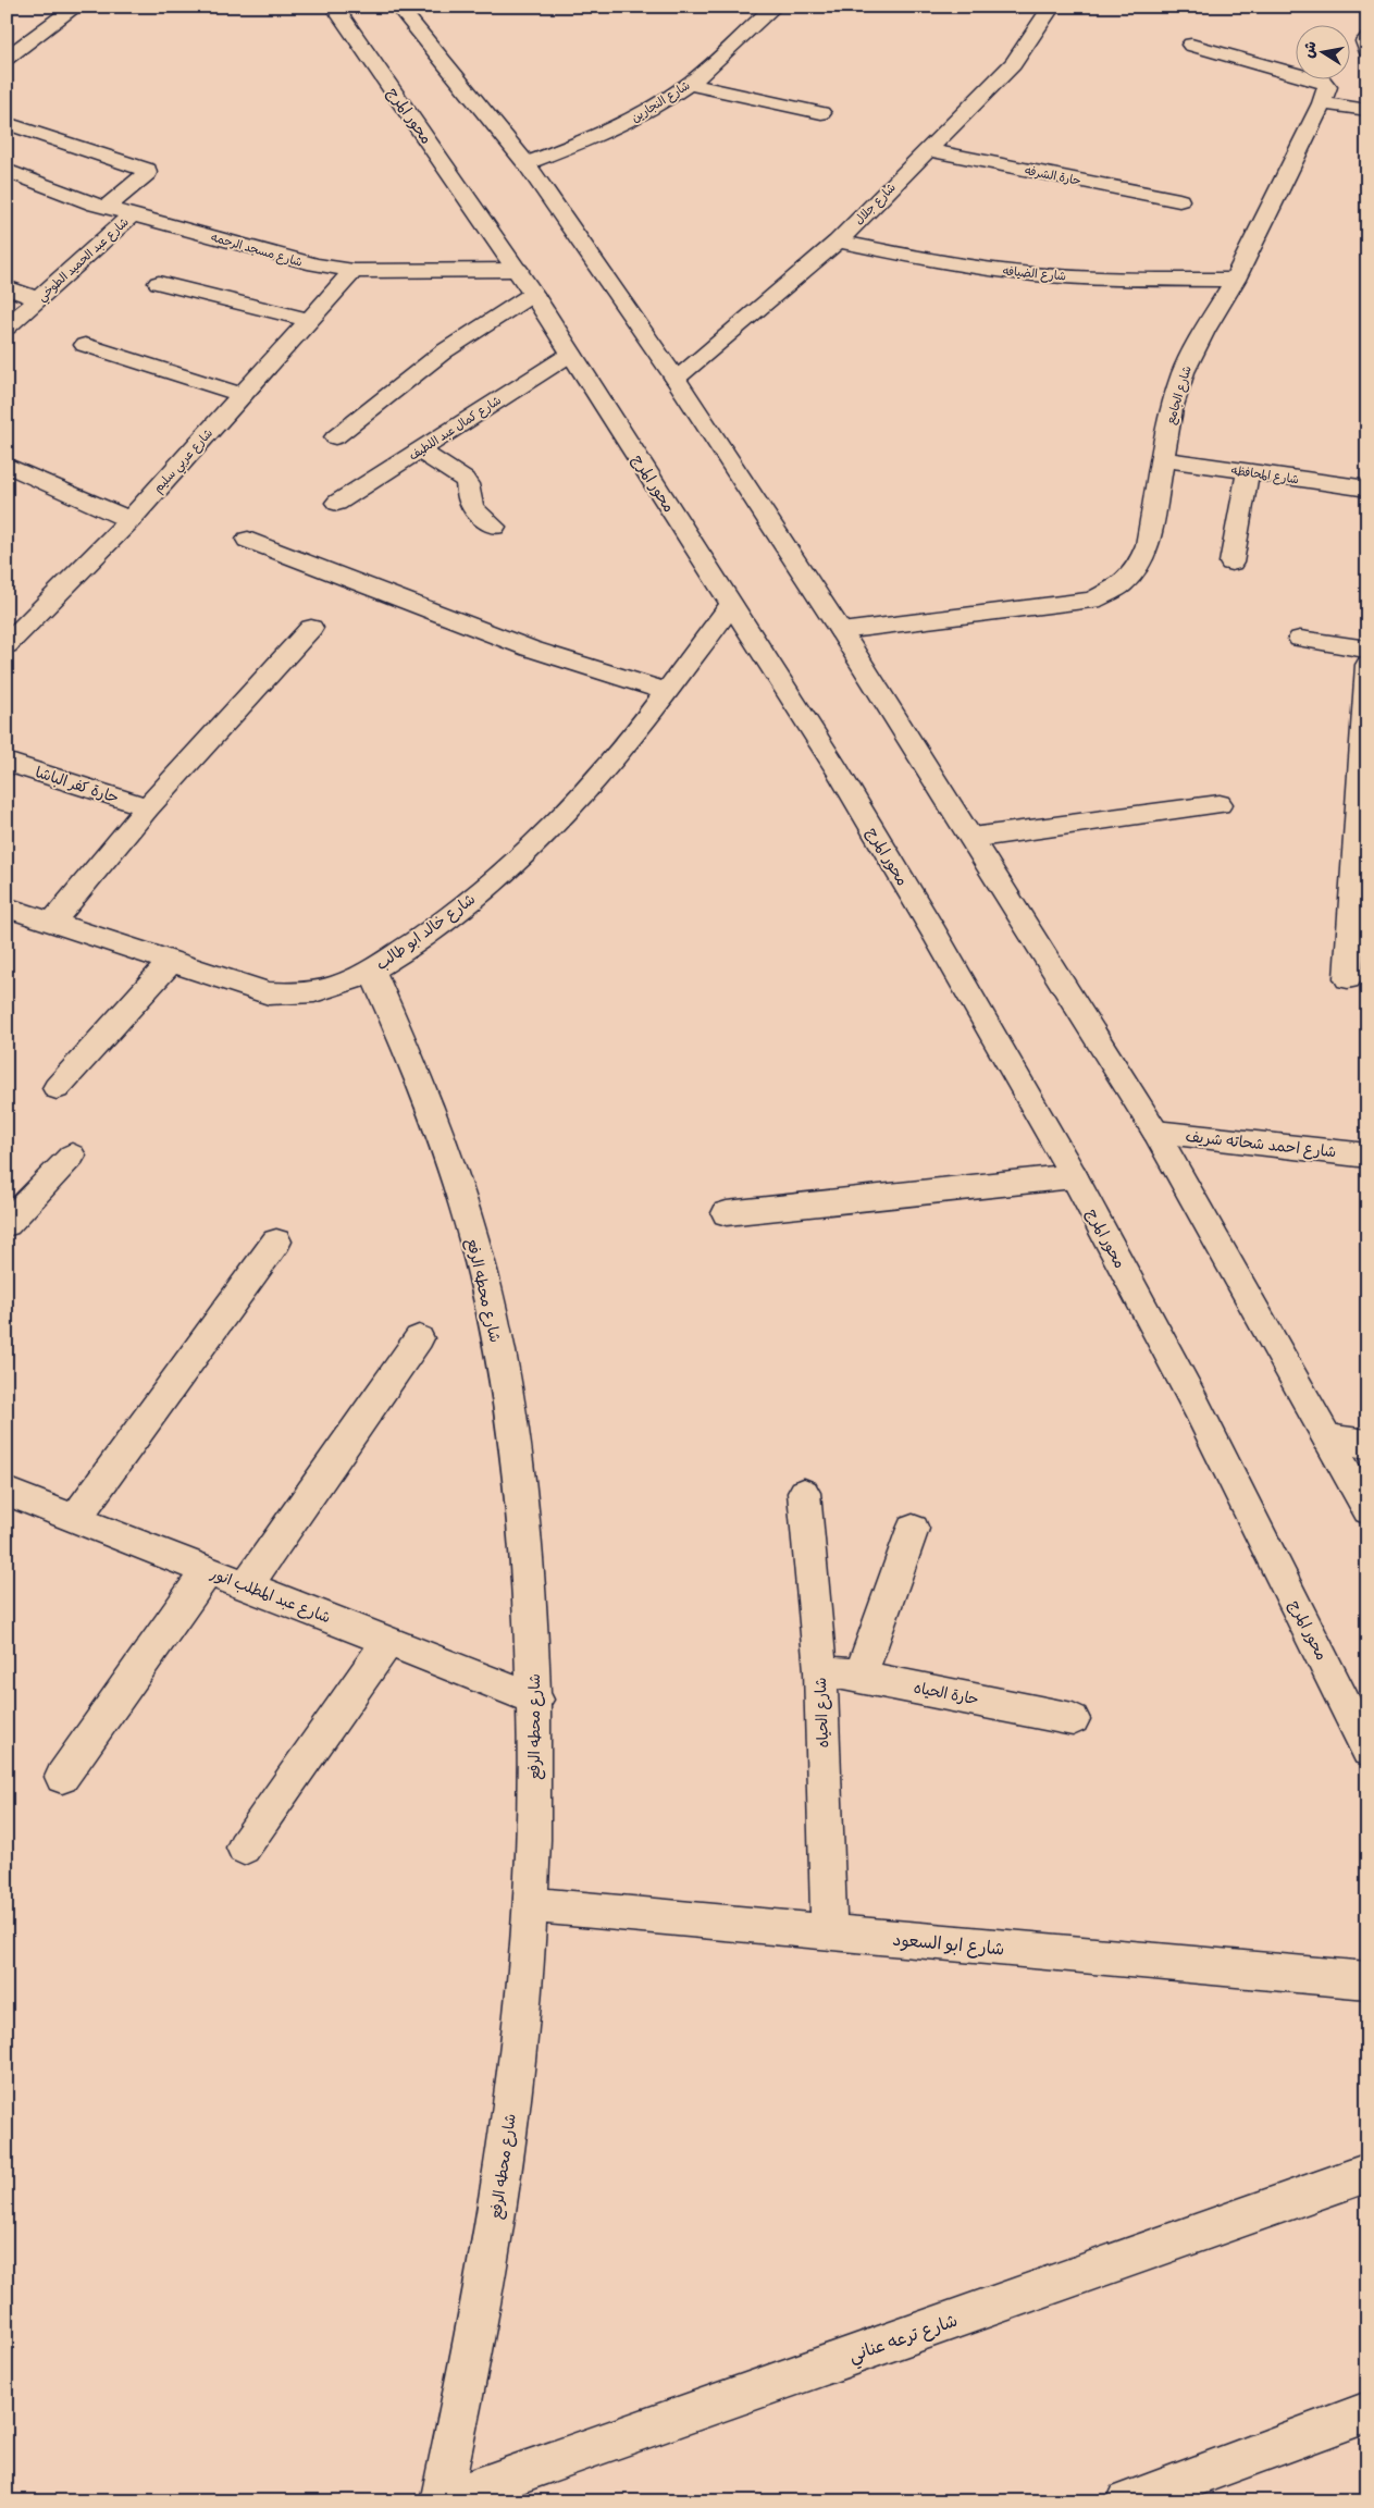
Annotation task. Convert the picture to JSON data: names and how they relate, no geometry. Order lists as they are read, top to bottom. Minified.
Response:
{"streets":{"street":["شارع النجارين","محور المرج","حارة الشرفه","شارع جلال","شارع مسجد الرحمه","شارع عبد الحميد الطوخي","شارع الضيافه","شارع الجامع","شارع كمال عبد اللطيف","شارع عربي سليم","شارع المحافظه","حارة كفر الباشا","شارع خالد ابو طالب","شارع احمد شحاته شريف","شارع محطه الرفع","شارع عبد المطلب انور","حارة الحياه","شارع الحياه","شارع ابو السعود","شارع ترعه عناني"]},"crossings":[["محور المرج","شارع مسجد الرحمه"],["محور المرج","شارع كمال عبد اللطيف"],["محور المرج","شارع خالد ابو طالب"],["حارة الشرفه","شارع جلال"],["شارع جلال","شارع الضيافه"],["شارع مسجد الرحمه","شارع عبد الحميد الطوخي"],["شارع مسجد الرحمه","شارع عربي سليم"],["شارع الضيافه","شارع الجامع"],["شارع الجامع","شارع المحافظه"],["شارع خالد ابو طالب","شارع محطه الرفع"],["شارع محطه الرفع","شارع عبد المطلب انور"],["شارع محطه الرفع","شارع ابو السعود"],["شارع محطه الرفع","شارع ترعه عناني"],["حارة الحياه","شارع الحياه"],["شارع الحياه","شارع ابو السعود"]],"north":"left"}
